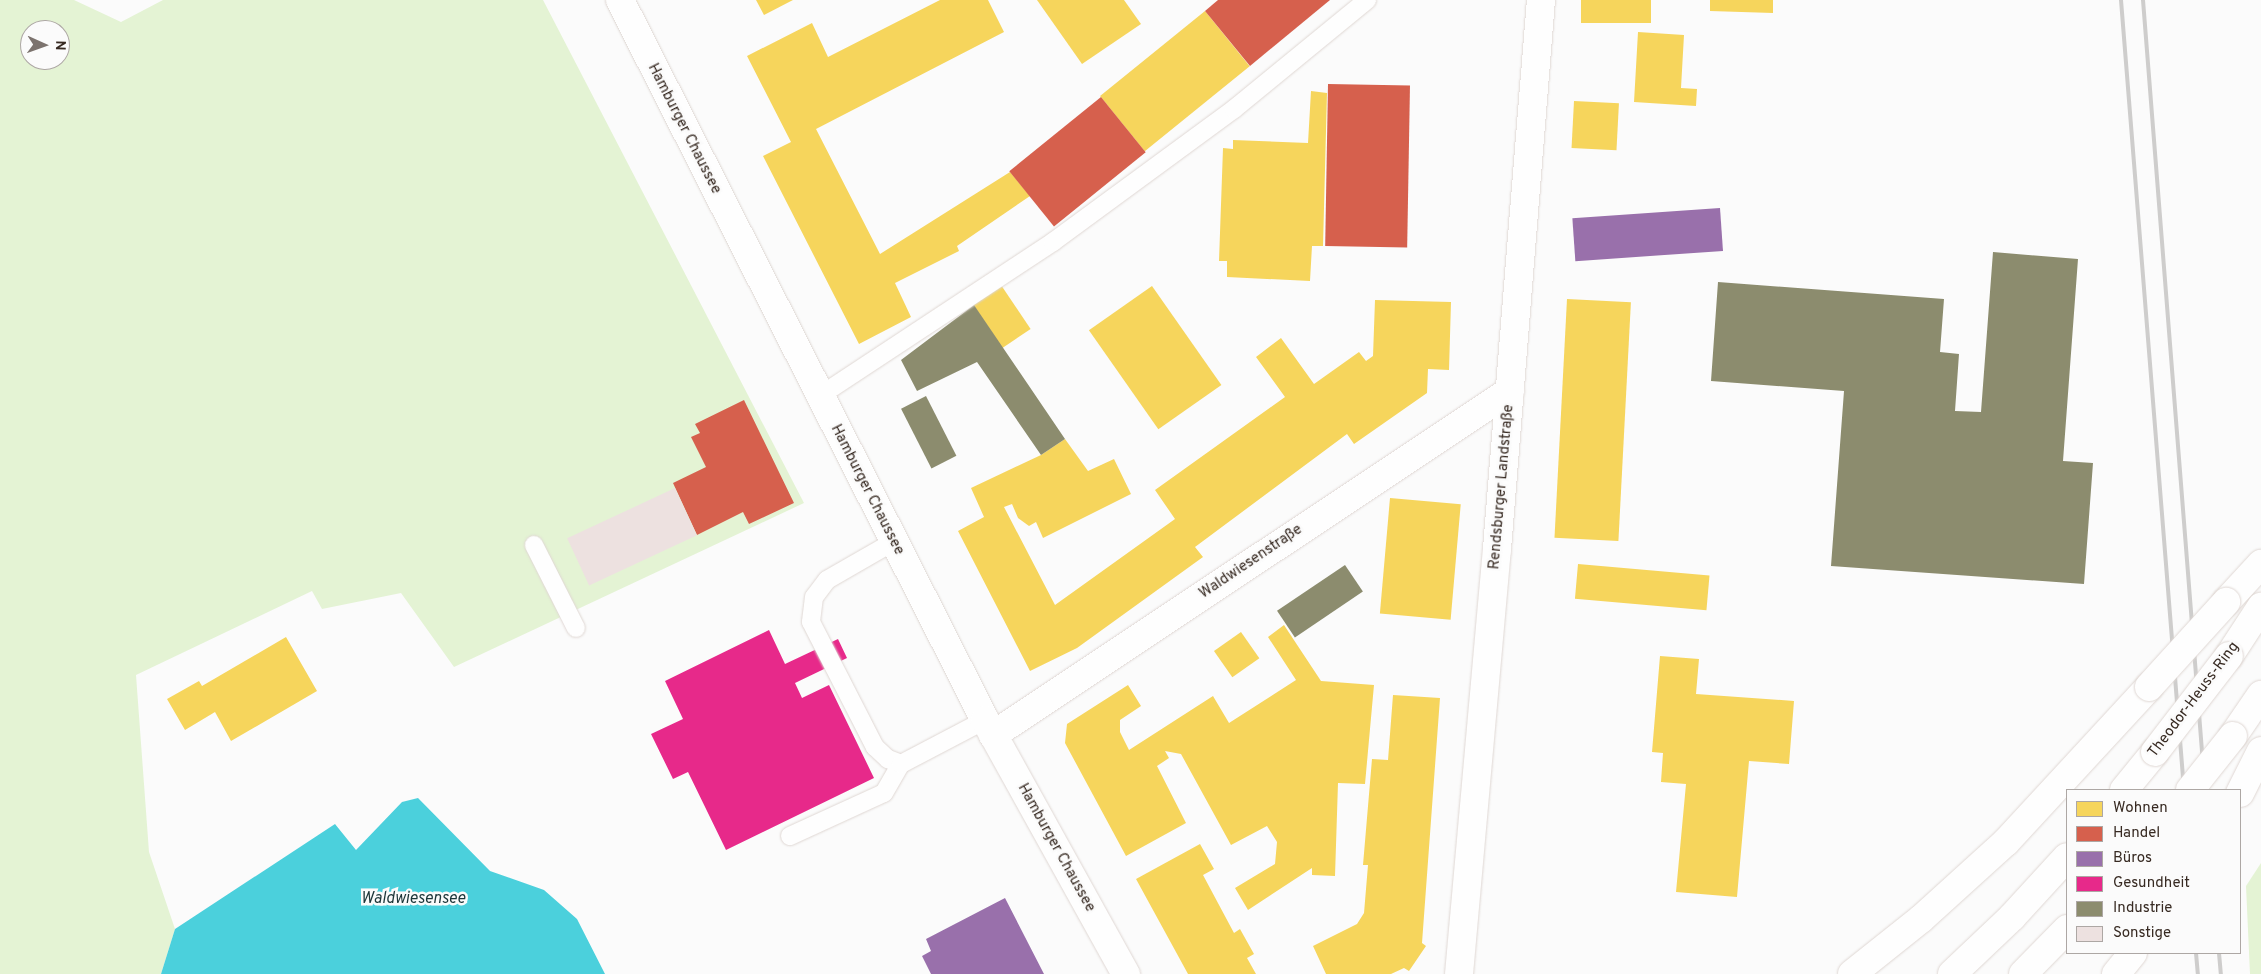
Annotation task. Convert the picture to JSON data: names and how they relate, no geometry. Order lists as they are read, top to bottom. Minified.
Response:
{"streets":{"main road":["Hamburger Chaussee","Rendsburger Landstraße","Waldwiesenstraße","Theodor-Heuss-Ring"]},"crossings":[["Hamburger Chaussee","Waldwiesenstraße"],["Rendsburger Landstraße","Waldwiesenstraße"]],"water":["Waldwiesensee"],"legend":["Wohnen","Handel","Büros","Gesundheit","Industrie","Sonstige"],"north":"right"}
